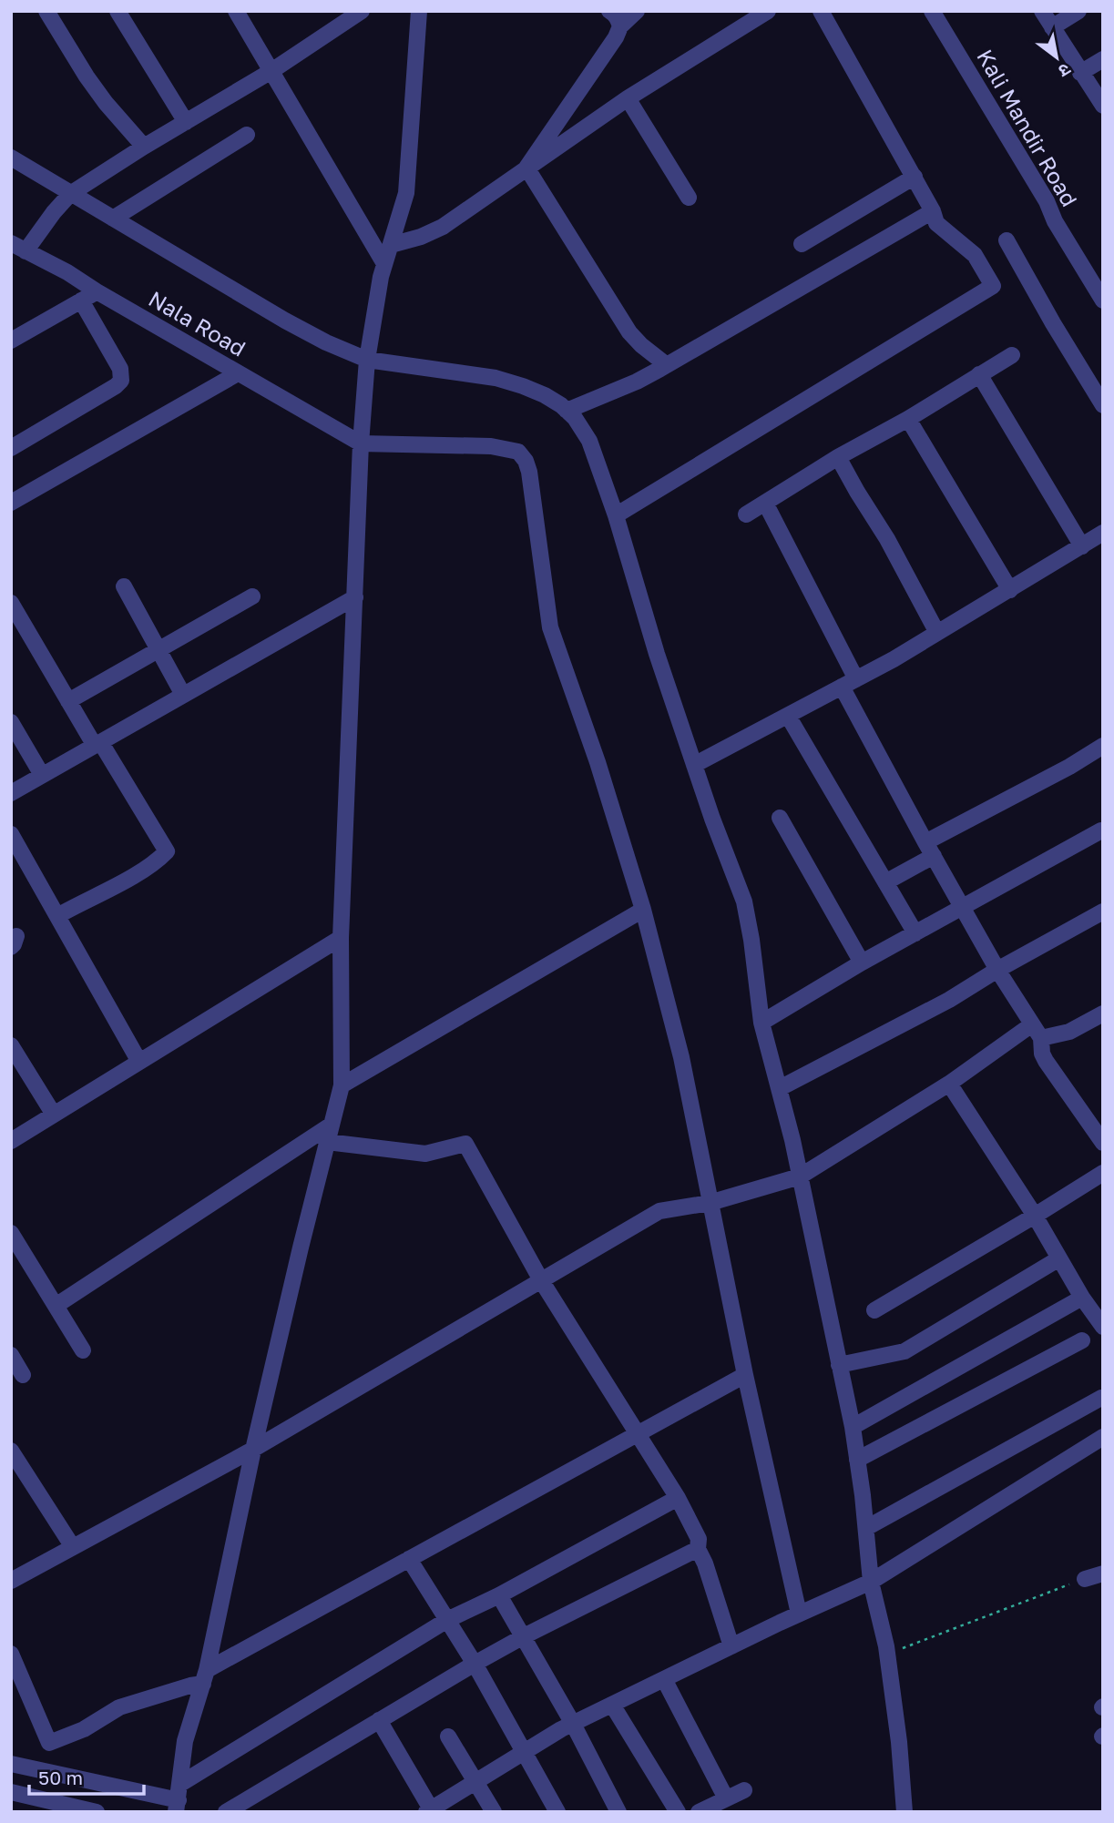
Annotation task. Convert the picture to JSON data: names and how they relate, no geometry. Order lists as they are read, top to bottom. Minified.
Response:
{"streets":{"street":["Kali Mandir Road","Nala Road"]},"scale_bar":"50 m","north":"bottom right"}
